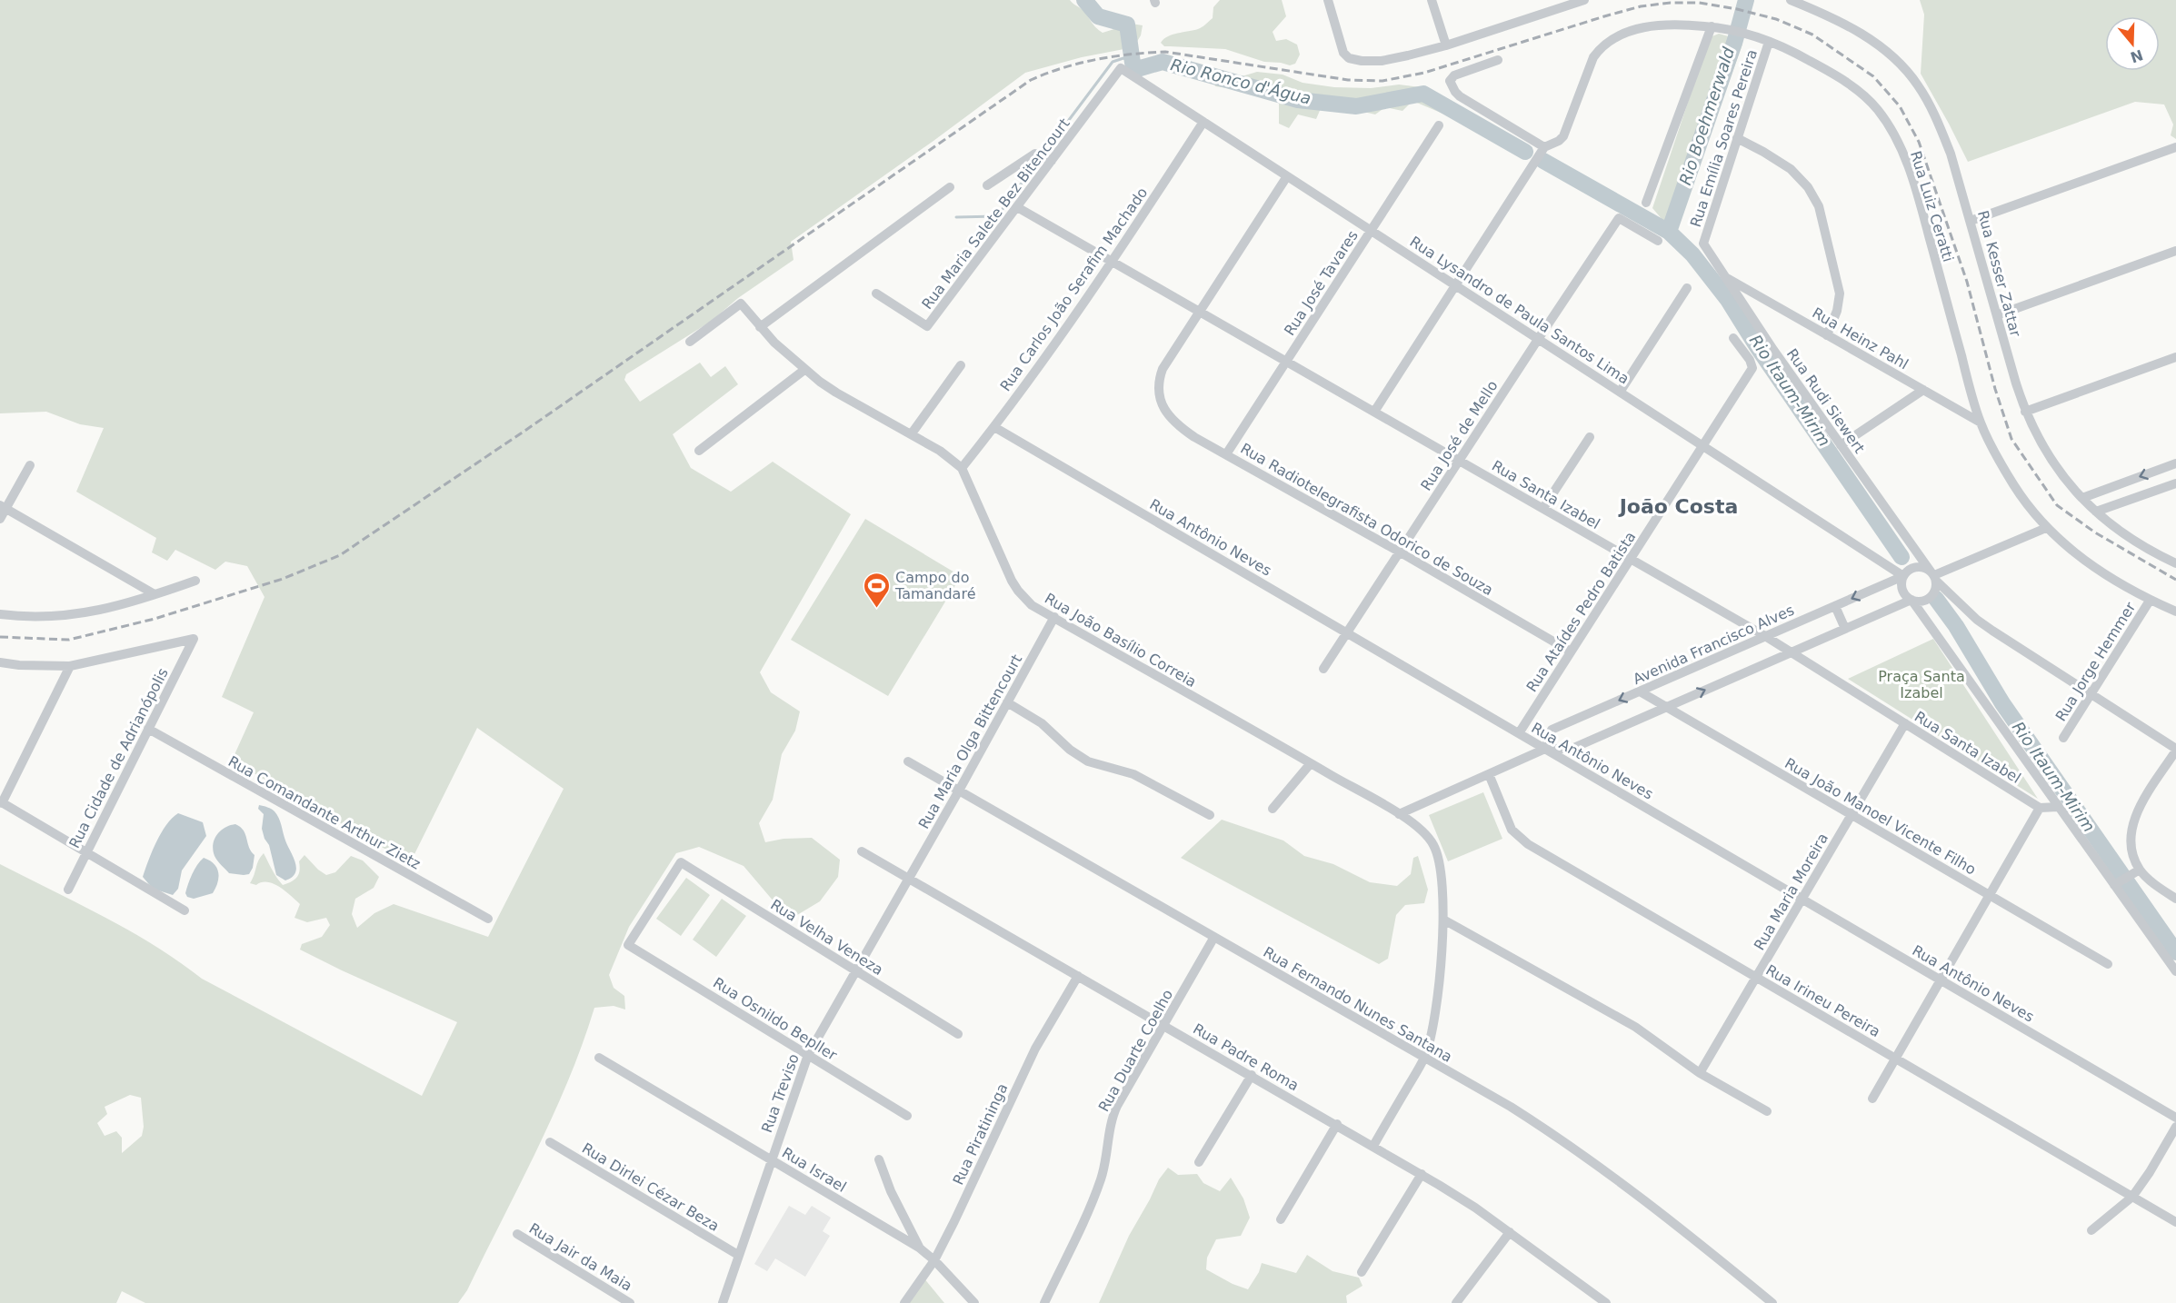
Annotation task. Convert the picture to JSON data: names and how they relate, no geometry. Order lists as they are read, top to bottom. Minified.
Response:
{"streets":{"street":["Rua Emília Soares Pereira","Rua Luiz Ceratti","Rua Maria Salete Bez Bitencourt","Rua Kesser Zattar","Rua José Tavares","Rua Carlos João Serafim Machado","Rua Lysandro de Paula Santos Lima","Rua Heinz Pahl","Rua Rudi Siewert","Rua José de Mello","Rua Santa Izabel","Rua Radiotelegrafista Odorico de Souza","Rua Antônio Neves","Rua Ataídes Pedro Batista","Rua João Basílio Correia","Avenida Francisco Alves","Rua Jorge Hemmer","Rua Maria Olga Bittencourt","Rua Cidade de Adrianópolis","Rua Comandante Arthur Zietz","Rua João Manoel Vicente Filho","Rua Maria Moreira","Rua Velha Veneza","Rua Irineu Pereira","Rua Fernando Nunes Santana","Rua Osnildo Bepller","Rua Duarte Coelho","Rua Padre Roma","Rua Treviso","Rua Piratininga","Rua Israel","Rua Dirlei Cézar Beza","Rua Jair da Maia"]},"crossings":[["Rua Emília Soares Pereira","Rua Luiz Ceratti"],["Rua Emília Soares Pereira","Rua Rudi Siewert"],["Rua Luiz Ceratti","Rua Lysandro de Paula Santos Lima"],["Rua Luiz Ceratti","Rua Heinz Pahl"],["Rua Luiz Ceratti","Rua Santa Izabel"],["Rua Luiz Ceratti","Rua Jorge Hemmer"],["Rua Maria Salete Bez Bitencourt","Rua Lysandro de Paula Santos Lima"],["Rua Maria Salete Bez Bitencourt","Rua Santa Izabel"],["Rua José Tavares","Rua Lysandro de Paula Santos Lima"],["Rua José Tavares","Rua Santa Izabel"],["Rua José Tavares","Rua Radiotelegrafista Odorico de Souza"],["Rua Carlos João Serafim Machado","Rua Lysandro de Paula Santos Lima"],["Rua Carlos João Serafim Machado","Rua Santa Izabel"],["Rua Carlos João Serafim Machado","Rua Antônio Neves"],["Rua Carlos João Serafim Machado","Rua João Basílio Correia"],["Rua Lysandro de Paula Santos Lima","Rua Rudi Siewert"],["Rua Lysandro de Paula Santos Lima","Rua José de Mello"],["Rua Lysandro de Paula Santos Lima","Rua Ataídes Pedro Batista"],["Rua Lysandro de Paula Santos Lima","Avenida Francisco Alves"],["Rua Heinz Pahl","Rua Rudi Siewert"],["Rua Rudi Siewert","Avenida Francisco Alves"],["Rua José de Mello","Rua Santa Izabel"],["Rua José de Mello","Rua Radiotelegrafista Odorico de Souza"],["Rua José de Mello","Rua Antônio Neves"],["Rua Santa Izabel","Rua Radiotelegrafista Odorico de Souza"],["Rua Santa Izabel","Rua Ataídes Pedro Batista"],["Rua Santa Izabel","Avenida Francisco Alves"],["Rua Santa Izabel","Rua Maria Moreira"],["Rua Radiotelegrafista Odorico de Souza","Rua Ataídes Pedro Batista"],["Rua Antônio Neves","Rua Ataídes Pedro Batista"],["Rua Antônio Neves","Avenida Francisco Alves"],["Rua Antônio Neves","Rua Maria Moreira"],["Rua João Basílio Correia","Rua Maria Olga Bittencourt"],["Rua João Basílio Correia","Rua Fernando Nunes Santana"],["Rua João Basílio Correia","Rua Padre Roma"],["Avenida Francisco Alves","Rua João Manoel Vicente Filho"],["Rua Maria Olga Bittencourt","Rua Fernando Nunes Santana"],["Rua Maria Olga Bittencourt","Rua Padre Roma"],["Rua Maria Olga Bittencourt","Rua Treviso"],["Rua Cidade de Adrianópolis","Rua Comandante Arthur Zietz"],["Rua João Manoel Vicente Filho","Rua Maria Moreira"],["Rua Maria Moreira","Rua Irineu Pereira"],["Rua Velha Veneza","Rua Osnildo Bepller"],["Rua Velha Veneza","Rua Treviso"],["Rua Fernando Nunes Santana","Rua Duarte Coelho"],["Rua Osnildo Bepller","Rua Treviso"],["Rua Duarte Coelho","Rua Padre Roma"],["Rua Padre Roma","Rua Treviso"],["Rua Padre Roma","Rua Piratininga"],["Rua Treviso","Rua Israel"],["Rua Treviso","Rua Dirlei Cézar Beza"],["Rua Piratininga","Rua Israel"]],"districts":["João Costa"],"water":["Rio Ronco d'Água","Rio Boehmerwald","Rio Itaum-Mirim"],"parks":["Praça Santa Izabel"],"places":{"sports":["Campo do Tamandaré"]},"north":"bottom"}
